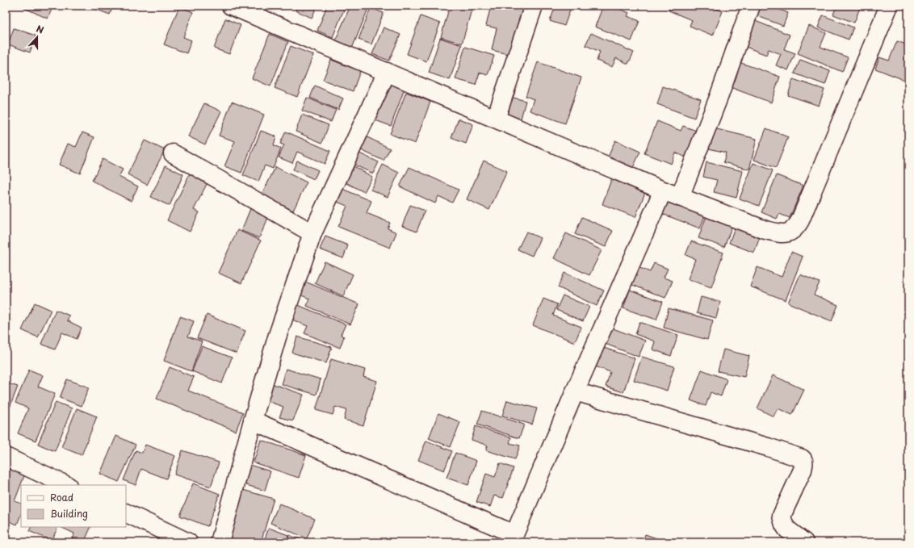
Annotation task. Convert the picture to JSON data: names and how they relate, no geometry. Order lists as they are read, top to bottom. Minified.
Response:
{"legend":["Road","Building"],"north":"top"}
